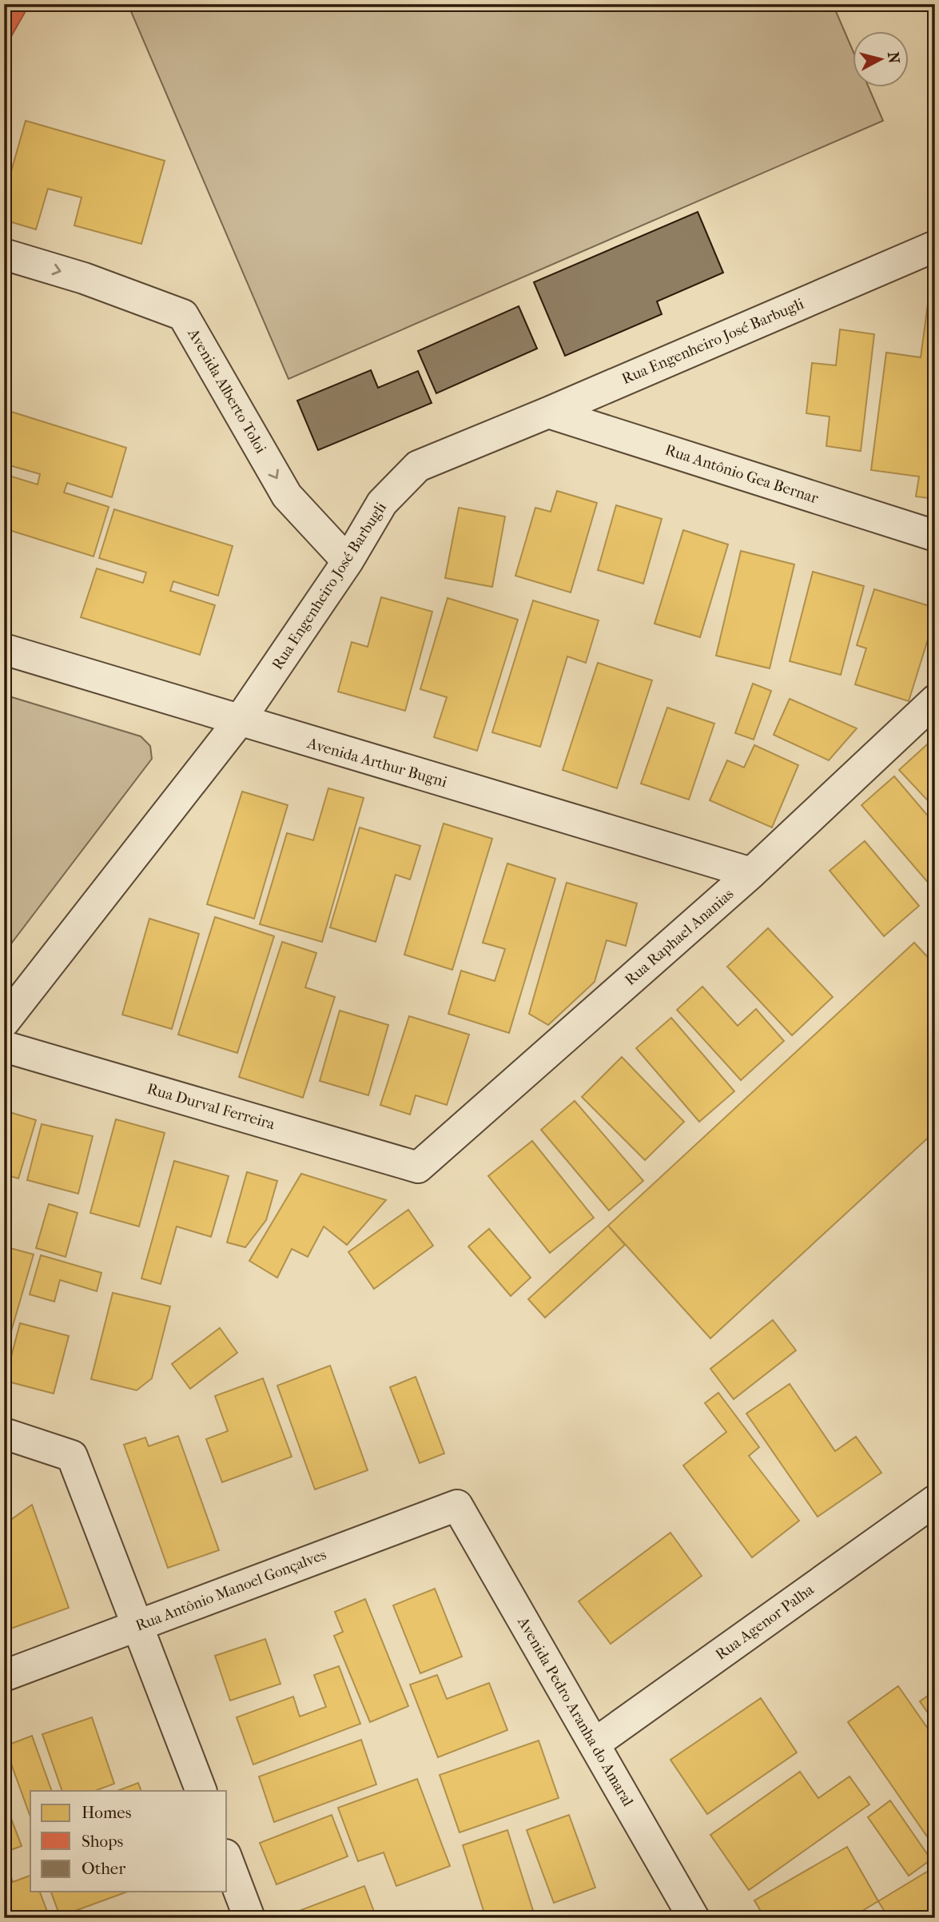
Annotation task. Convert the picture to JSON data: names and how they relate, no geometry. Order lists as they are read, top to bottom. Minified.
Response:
{"streets":{"street":["Rua Engenheiro José Barbugli","Avenida Alberto Toloi","Rua Antônio Gea Bernar","Avenida Arthur Bugni","Rua Raphael Ananias","Rua Durval Ferreira","Rua Antônio Manoel Gonçalves","Rua Agenor Palha","Avenida Pedro Aranha do Amaral"]},"crossings":[["Rua Engenheiro José Barbugli","Avenida Alberto Toloi"],["Rua Engenheiro José Barbugli","Rua Antônio Gea Bernar"],["Rua Engenheiro José Barbugli","Avenida Arthur Bugni"],["Avenida Arthur Bugni","Rua Raphael Ananias"],["Rua Raphael Ananias","Rua Durval Ferreira"],["Rua Antônio Manoel Gonçalves","Avenida Pedro Aranha do Amaral"],["Rua Agenor Palha","Avenida Pedro Aranha do Amaral"]],"one_way":["Avenida Alberto Toloi"],"legend":["Homes","Shops","Other"],"north":"right"}
